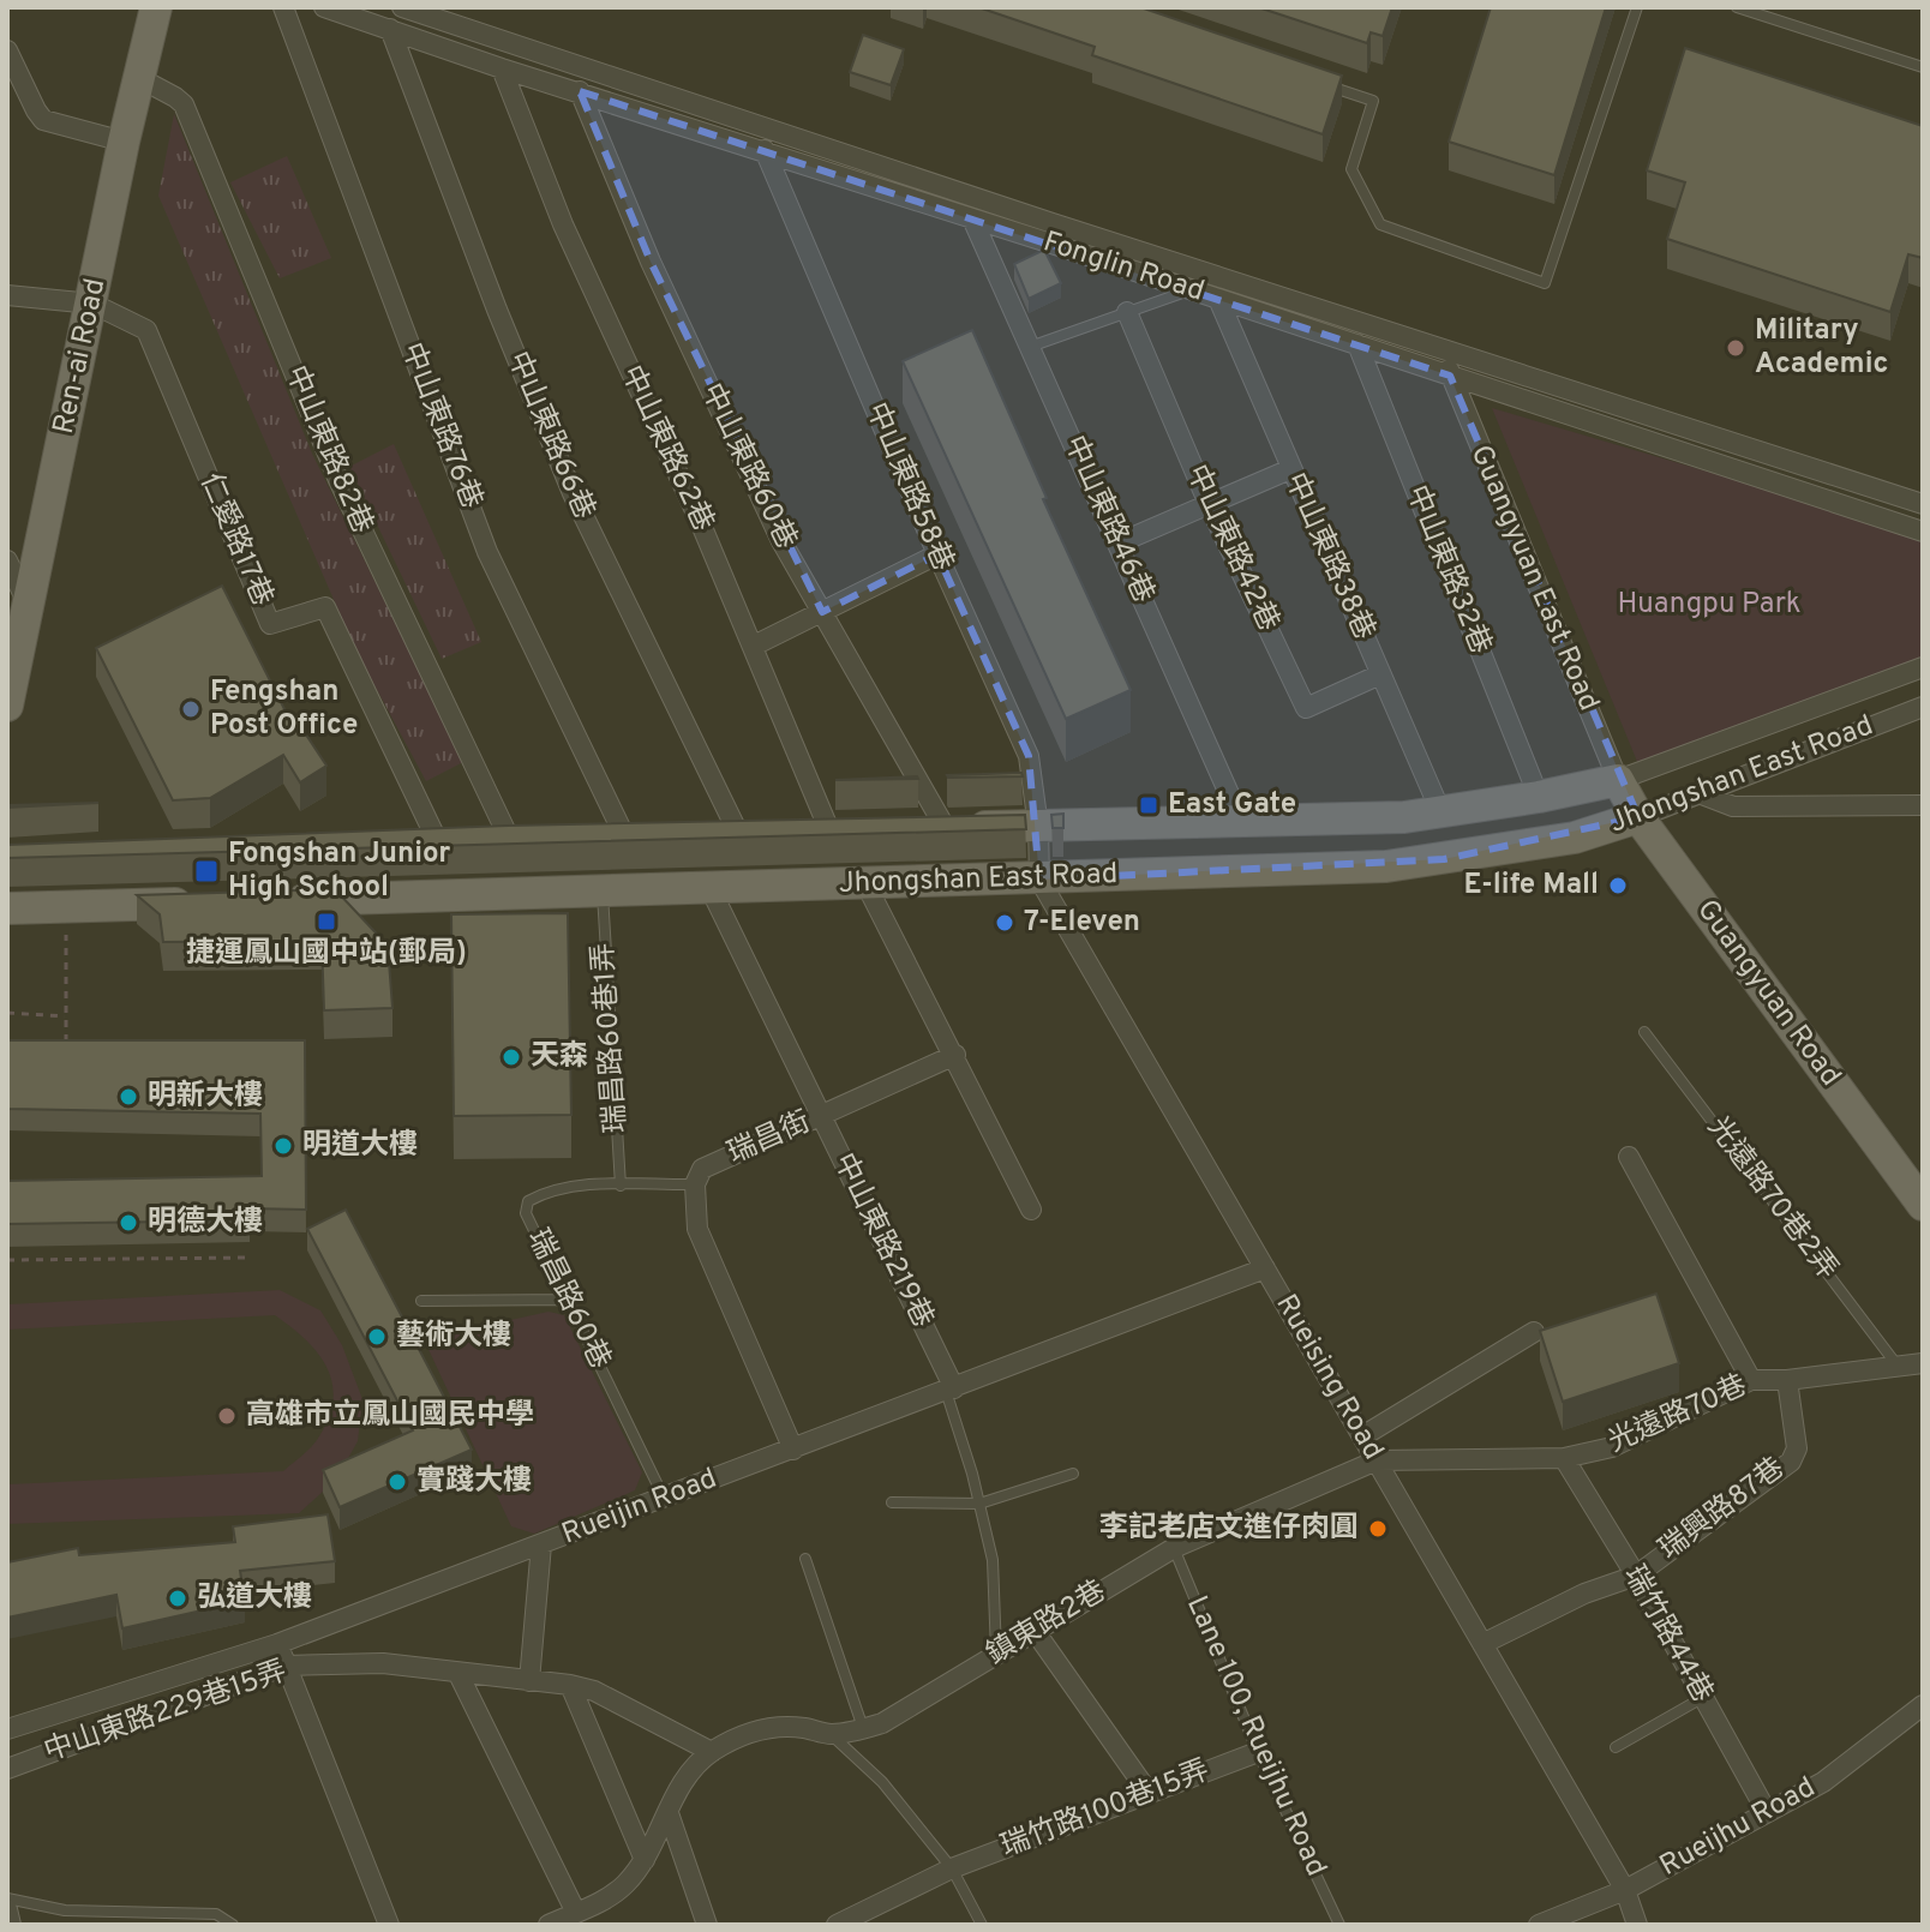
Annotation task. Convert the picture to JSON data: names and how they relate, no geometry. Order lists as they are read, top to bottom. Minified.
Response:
{"streets":{"main road":["Ren-ai Road","Jhongshan East Road","Guangyuan Road"],"street":["Fonglin Road","中山東路76巷","中山東路66巷","中山東路62巷","中山東路82巷","中山東路60巷","中山東路58巷","中山東路46巷","仁愛路17巷","中山東路42巷","中山東路38巷","中山東路32巷","Guangyuan East Road","瑞昌街","中山東路219巷","Rueising Road","光遠路70巷","Rueijin Road","瑞興路87巷","鎮東路2巷","瑞竹路44巷","中山東路229巷15弄","瑞竹路100巷15弄","Rueijhu Road"],"lane":["瑞昌路60巷1弄","光遠路70巷2弄","瑞昌路60巷","Lane 100, Rueijhu Road"]},"crossings":[["Fonglin Road","中山東路66巷"],["Fonglin Road","中山東路62巷"],["Fonglin Road","中山東路60巷"],["Fonglin Road","中山東路58巷"],["Fonglin Road","中山東路46巷"],["Fonglin Road","中山東路38巷"],["Fonglin Road","中山東路32巷"],["Fonglin Road","Guangyuan East Road"],["Ren-ai Road","中山東路82巷"],["Ren-ai Road","仁愛路17巷"],["中山東路66巷","Jhongshan East Road"],["中山東路62巷","Jhongshan East Road"],["中山東路60巷","Jhongshan East Road"],["中山東路58巷","Jhongshan East Road"],["中山東路58巷","Rueising Road"],["中山東路46巷","Jhongshan East Road"],["中山東路42巷","中山東路38巷"],["中山東路38巷","Jhongshan East Road"],["中山東路32巷","Jhongshan East Road"],["Guangyuan East Road","Jhongshan East Road"],["Guangyuan East Road","Guangyuan Road"],["Jhongshan East Road","Guangyuan Road"],["Jhongshan East Road","瑞昌路60巷1弄"],["Jhongshan East Road","中山東路219巷"],["Jhongshan East Road","Rueising Road"],["瑞昌路60巷1弄","瑞昌路60巷"],["瑞昌街","中山東路219巷"],["瑞昌街","瑞昌路60巷"],["光遠路70巷2弄","光遠路70巷"],["中山東路219巷","Rueijin Road"],["瑞昌路60巷","Rueijin Road"],["Rueising Road","光遠路70巷"],["Rueising Road","Rueijin Road"],["Rueising Road","鎮東路2巷"],["Rueising Road","Rueijhu Road"],["光遠路70巷","瑞興路87巷"],["光遠路70巷","鎮東路2巷"],["光遠路70巷","瑞竹路44巷"],["瑞興路87巷","瑞竹路44巷"],["鎮東路2巷","中山東路229巷15弄"],["鎮東路2巷","Lane 100, Rueijhu Road"],["瑞竹路44巷","Rueijhu Road"],["Lane 100, Rueijhu Road","瑞竹路100巷15弄"]],"parks":["Huangpu Park"],"places":{"other":["Military Academic","Fengshan Post Office","E-life Mall","7-Eleven","天森","明新大樓","明道大樓","明德大樓","藝術大樓","高雄市立鳳山國民中學","實踐大樓","李記老店文進仔肉圓","弘道大樓"],"transit":["East Gate","Fongshan Junior High School","捷運鳳山國中站(郵局)"]}}
